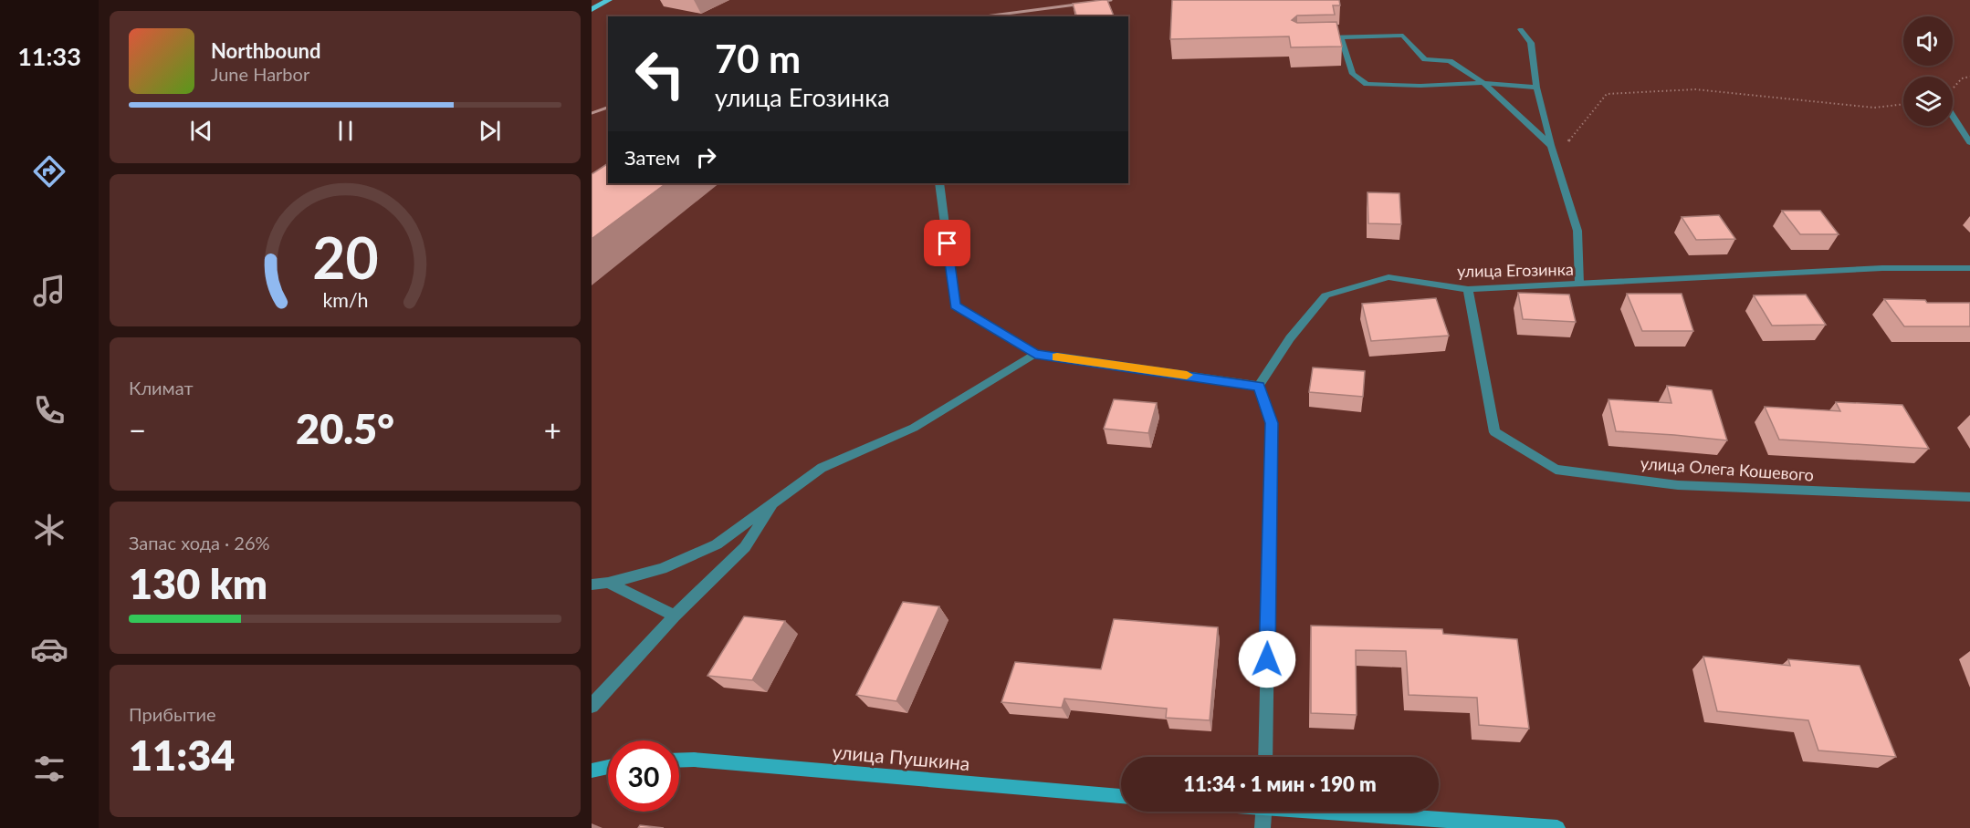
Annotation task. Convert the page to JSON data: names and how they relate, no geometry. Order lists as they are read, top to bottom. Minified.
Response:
{"streets":{"street":["улица Егозинка","улица Олега Кошевого","улица Пушкина"]},"crossings":[["улица Егозинка","улица Олега Кошевого"]],"page":{"tabs":"11:33","turn":["70 m","улица Егозинка"],"song":["Northbound","June Harbor"],"then":"Затем","tile":["Климат",["Запас хода · 26%","130 km"],["Прибытие","11:34"]],"heat":["−","20.5°","+"],"limit":"30","trip":"11:34 · 1 мин · 190 m","gauge":["20","km/h"]}}
